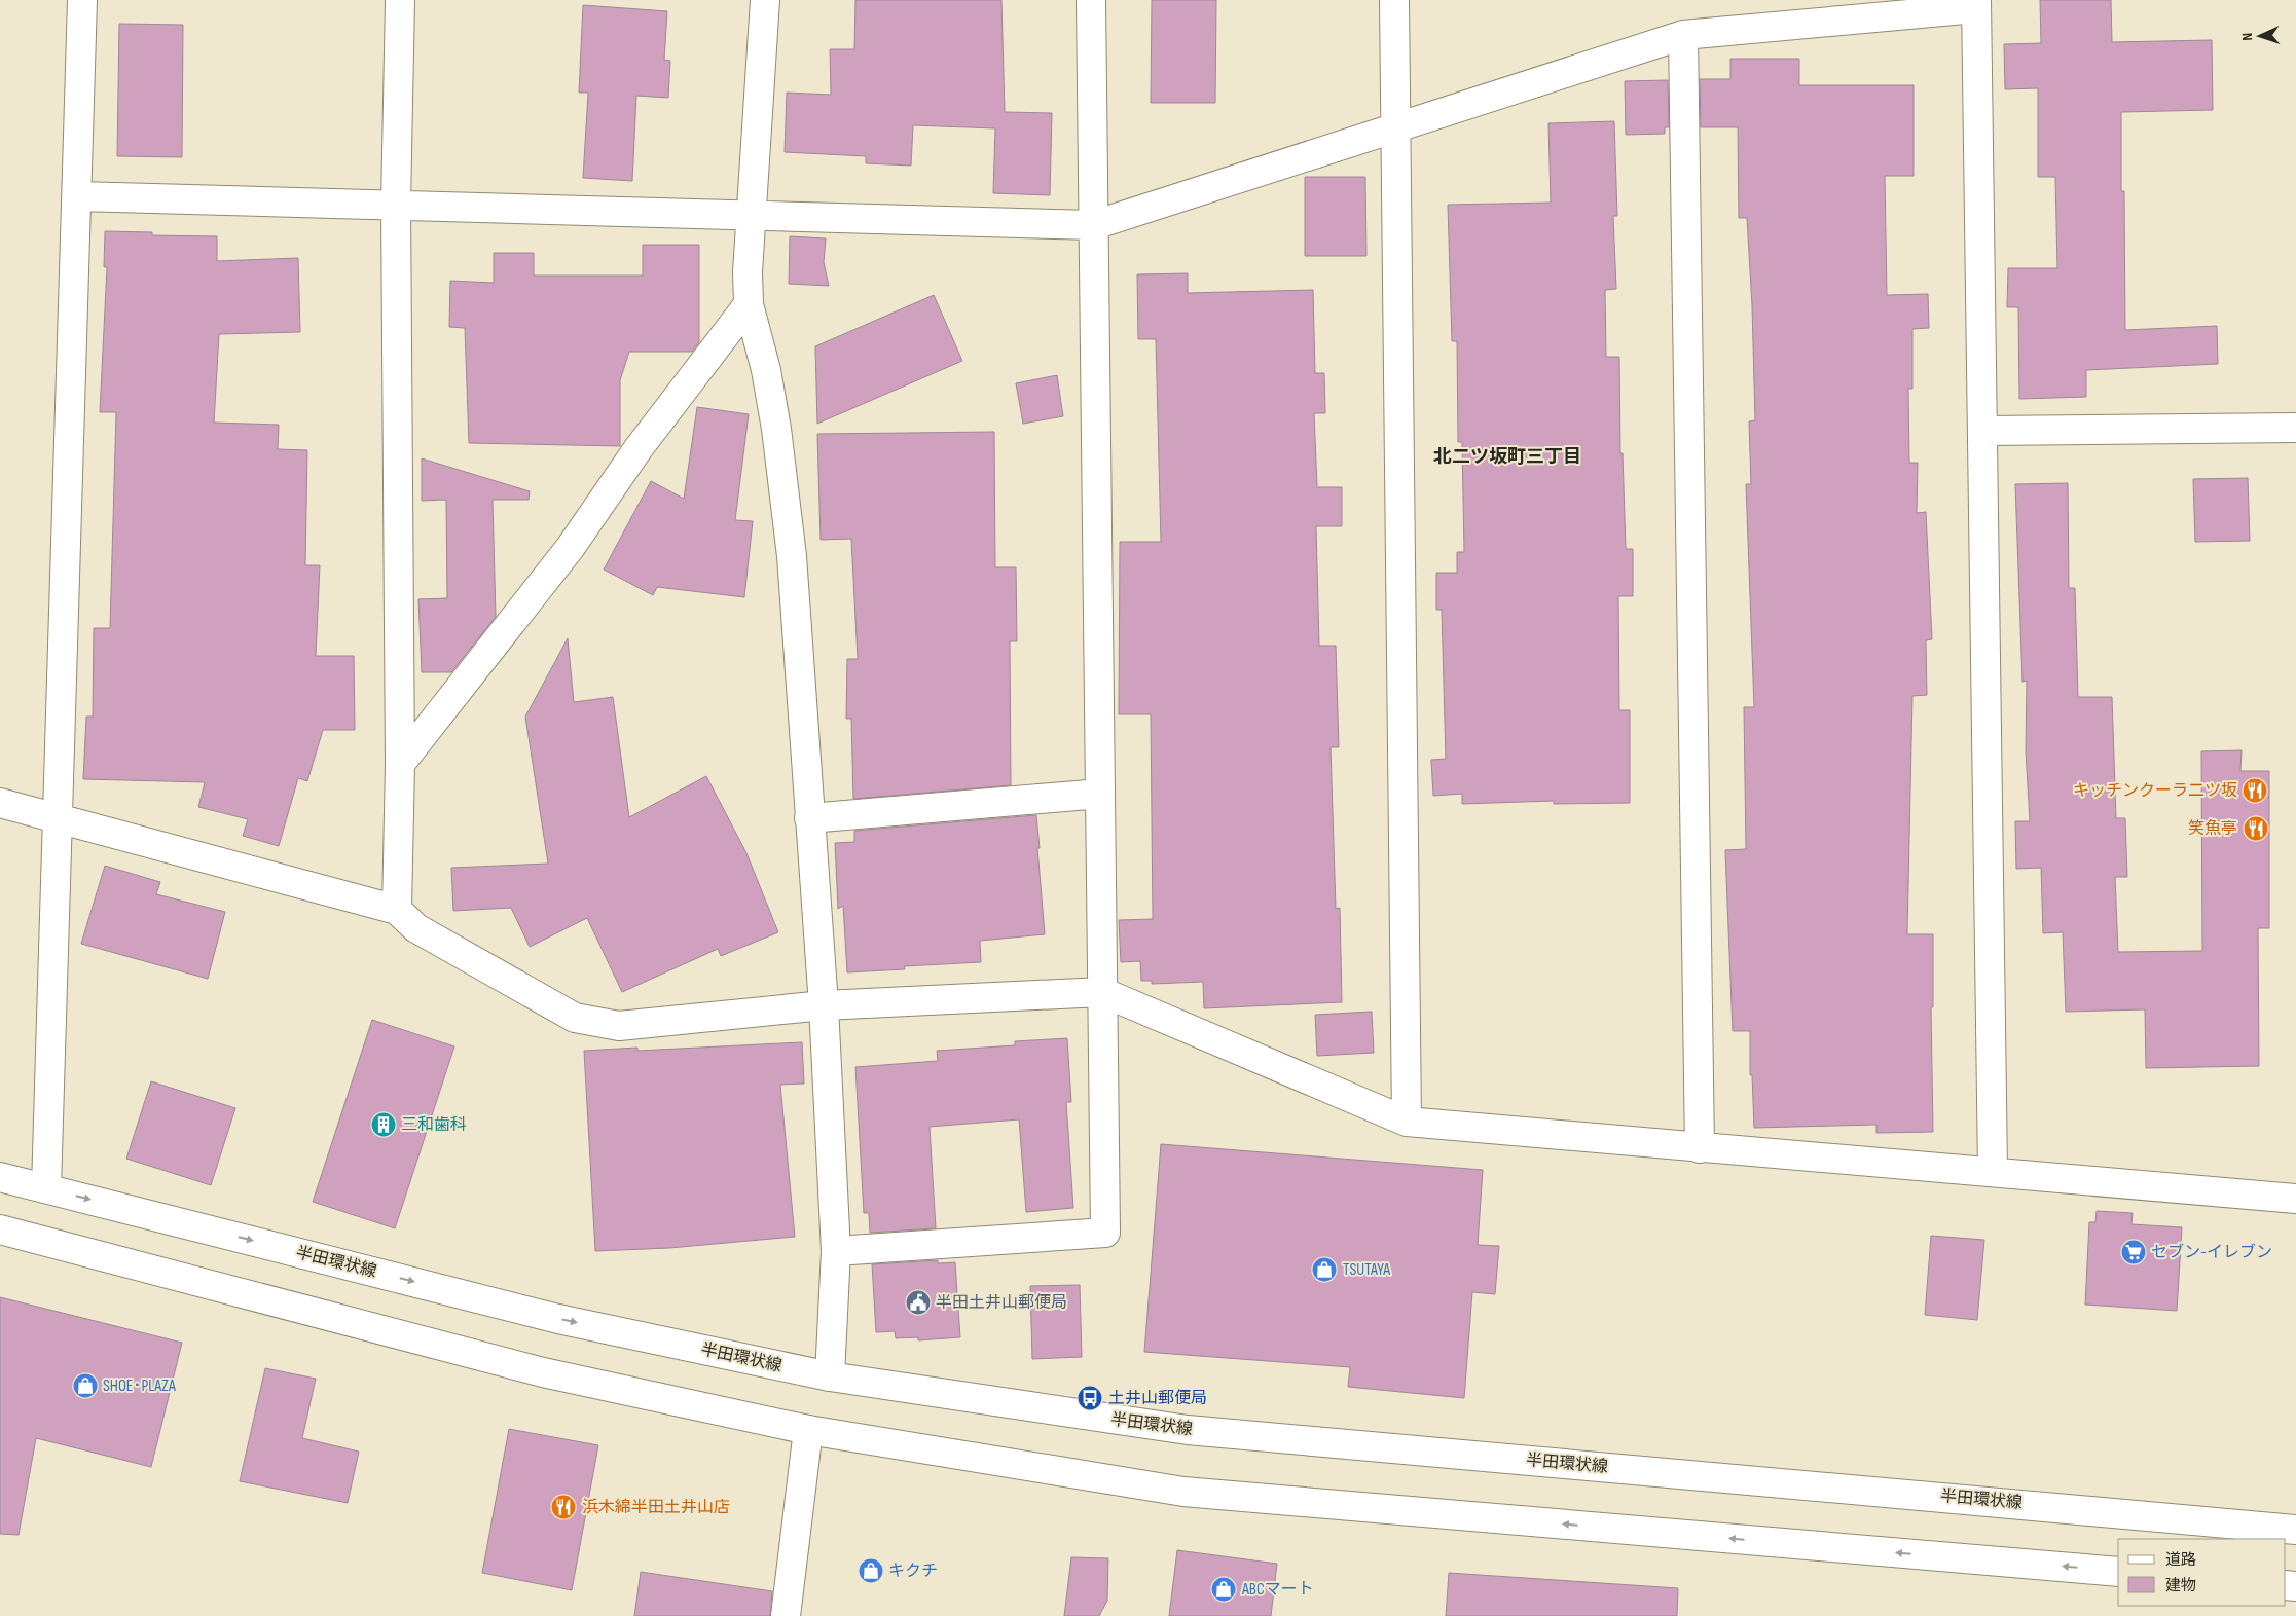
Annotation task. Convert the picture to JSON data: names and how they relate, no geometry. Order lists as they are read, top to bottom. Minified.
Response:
{"streets":{"street":["半田環状線"]},"districts":["北二ツ坂町三丁目"],"places":{"restaurant":["キッチンクーラ二ツ坂","笑魚亭","浜木綿半田土井山店"],"building":["三和歯科"],"supermarket":["セブン-イレブン"],"shop":["TSUTAYA","SHOE･PLAZA","キクチ","ABCマート"],"public building":["半田土井山郵便局"],"bus stop":["土井山郵便局"]},"legend":["道路","建物"],"north":"left"}
